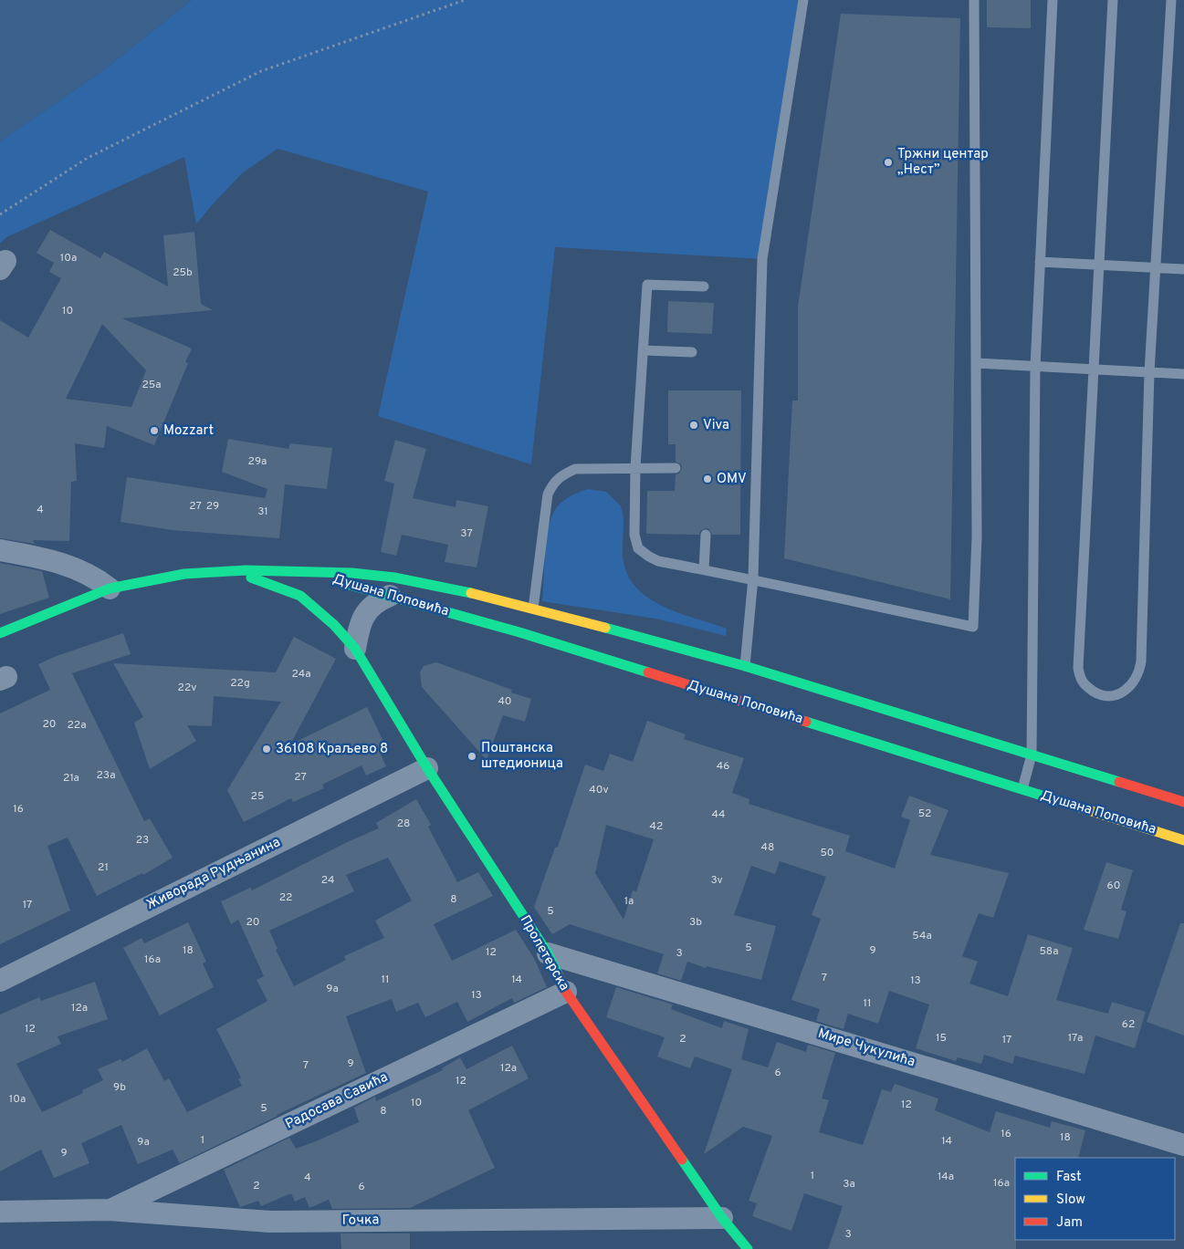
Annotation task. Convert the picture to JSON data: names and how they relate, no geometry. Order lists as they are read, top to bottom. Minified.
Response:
{"streets":{"main road":["Душана Поповића","Пролетерска"],"street":["Живорада Рудњанина","Мире Чукулића","Радосава Савића","Гочка"]},"crossings":[["Душана Поповића","Пролетерска"],["Живорада Рудњанина","Пролетерска"],["Пролетерска","Мире Чукулића"],["Пролетерска","Радосава Савића"],["Пролетерска","Гочка"],["Радосава Савића","Гочка"]],"places":["Тржни центар „Нест”","Viva","Mozzart","OMV","36108 Краљево 8","Поштанска штедионица"],"house_numbers":["10a","25b","10","25a","29a","27","29","4","31","37","24a","22g","22v","40","20","22a","46","23a","27","21a","40v","25","16","52","44","28","42","23","48","50","21","24","3v","60","22","8","1a","17","5","20","3b","54a","5","18","9","58a","12","3","16a","7","11","14","13","9a","13","11","12a","62","12","15","17a","2","17","9","7","12a","6","12","9b","10a","10","12","5","8","16","18","1","14","9a","9","1","14a","4","16a","3a","2","6","3"],"legend":["Fast","Slow","Jam"]}
